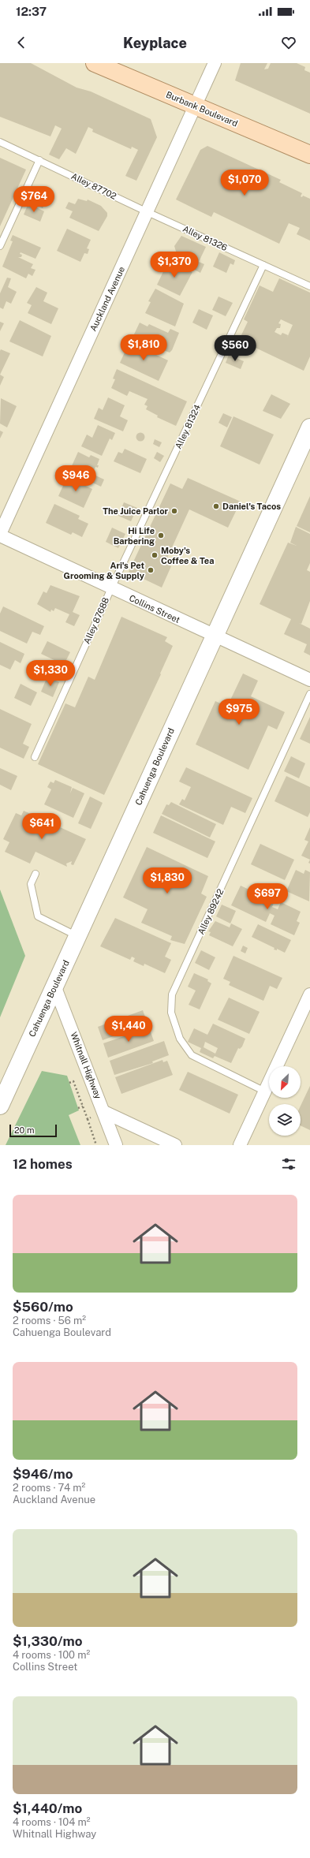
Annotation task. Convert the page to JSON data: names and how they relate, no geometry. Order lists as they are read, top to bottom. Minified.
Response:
{"streets":{"main road":["Burbank Boulevard","Cahuenga Boulevard"],"street":["Auckland Avenue","Collins Street","Whitnall Highway"],"lane":["Alley 87702","Alley 81326","Alley 81324","Alley 87688","Alley 89242"]},"crossings":[["Burbank Boulevard","Auckland Avenue"],["Alley 87702","Alley 81326"],["Alley 87702","Auckland Avenue"],["Alley 81326","Auckland Avenue"],["Alley 81326","Alley 81324"],["Auckland Avenue","Collins Street"],["Alley 81324","Collins Street"],["Alley 81324","Alley 87688"],["Collins Street","Alley 87688"],["Collins Street","Cahuenga Boulevard"],["Cahuenga Boulevard","Whitnall Highway"]],"places":["Daniel's Tacos","The Juice Parlor","Hi Life Barbering","Moby's Coffee & Tea","Ari's Pet Grooming & Supply"],"scale_bar":"20 m","north":"bottom left","page":{"status":"12:37","header":"Keyplace","price":["$1,070","$764","$1,370","$1,810","$560","$946","$1,330","$975","$641","$1,830","$697","$1,440"],"scale":"20 m","heading":"12 homes","list":[{"name":"$560/mo","note":"2 rooms · 56 m² · Cahuenga Boulevard"},{"name":"$946/mo","note":"2 rooms · 74 m² · Auckland Avenue"},{"name":"$1,330/mo","note":"4 rooms · 100 m² · Collins Street"},{"name":"$1,440/mo","note":"4 rooms · 104 m² · Whitnall Highway"}]}}
